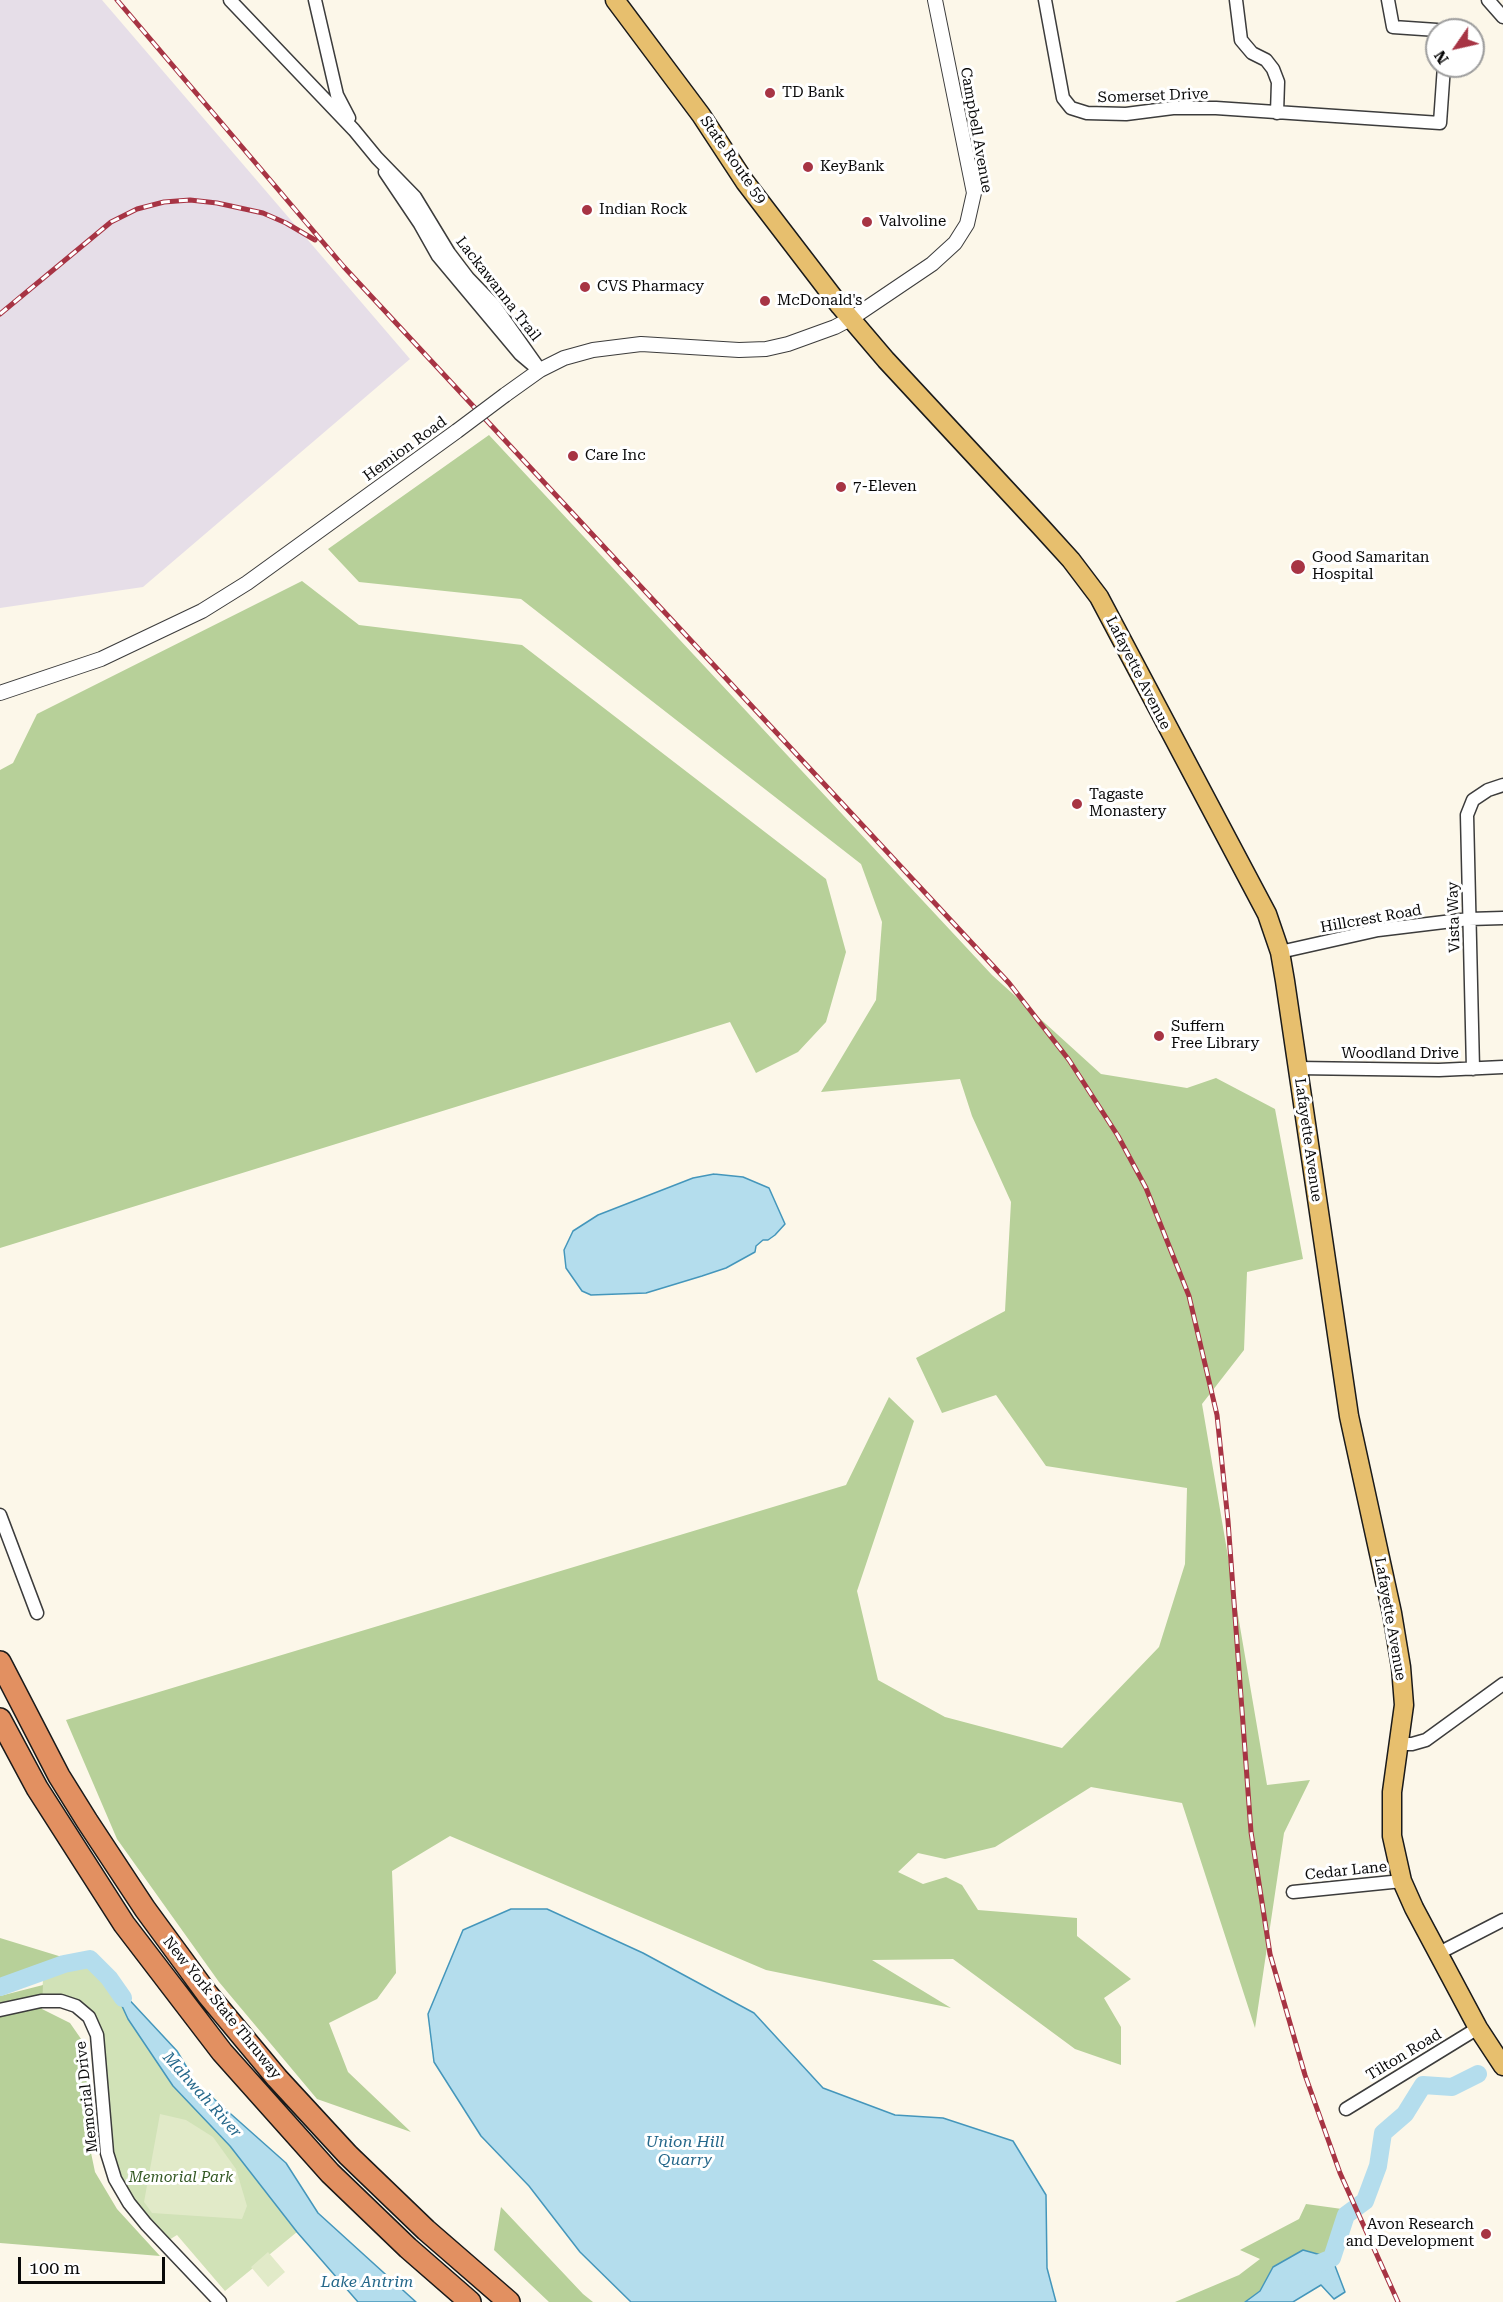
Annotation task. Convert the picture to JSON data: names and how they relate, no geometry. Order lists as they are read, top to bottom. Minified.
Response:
{"streets":{"highway":["New York State Thruway"],"main road":["State Route 59","Lafayette Avenue"],"street":["Somerset Drive","Campbell Avenue","Lackawanna Trail","Hemion Road","Vista Way","Hillcrest Road","Woodland Drive","Cedar Lane","Tilton Road","Memorial Drive"]},"crossings":[["Campbell Avenue","State Route 59"],["Campbell Avenue","Hemion Road"],["Campbell Avenue","Lafayette Avenue"],["State Route 59","Hemion Road"],["State Route 59","Lafayette Avenue"],["Lackawanna Trail","Hemion Road"],["Hemion Road","Lafayette Avenue"],["Lafayette Avenue","Hillcrest Road"],["Lafayette Avenue","Woodland Drive"],["Lafayette Avenue","Cedar Lane"],["Lafayette Avenue","Tilton Road"],["Vista Way","Hillcrest Road"],["Vista Way","Woodland Drive"]],"water":["Mahwah River","Union Hill Quarry","Lake Antrim"],"parks":["Memorial Park"],"places":["TD Bank","KeyBank","Indian Rock","Valvoline","CVS Pharmacy","McDonald's","Care Inc","7-Eleven","Good Samaritan Hospital","Tagaste Monastery","Suffern Free Library","Avon Research and Development"],"scale_bar":"100 m","north":"bottom left"}
